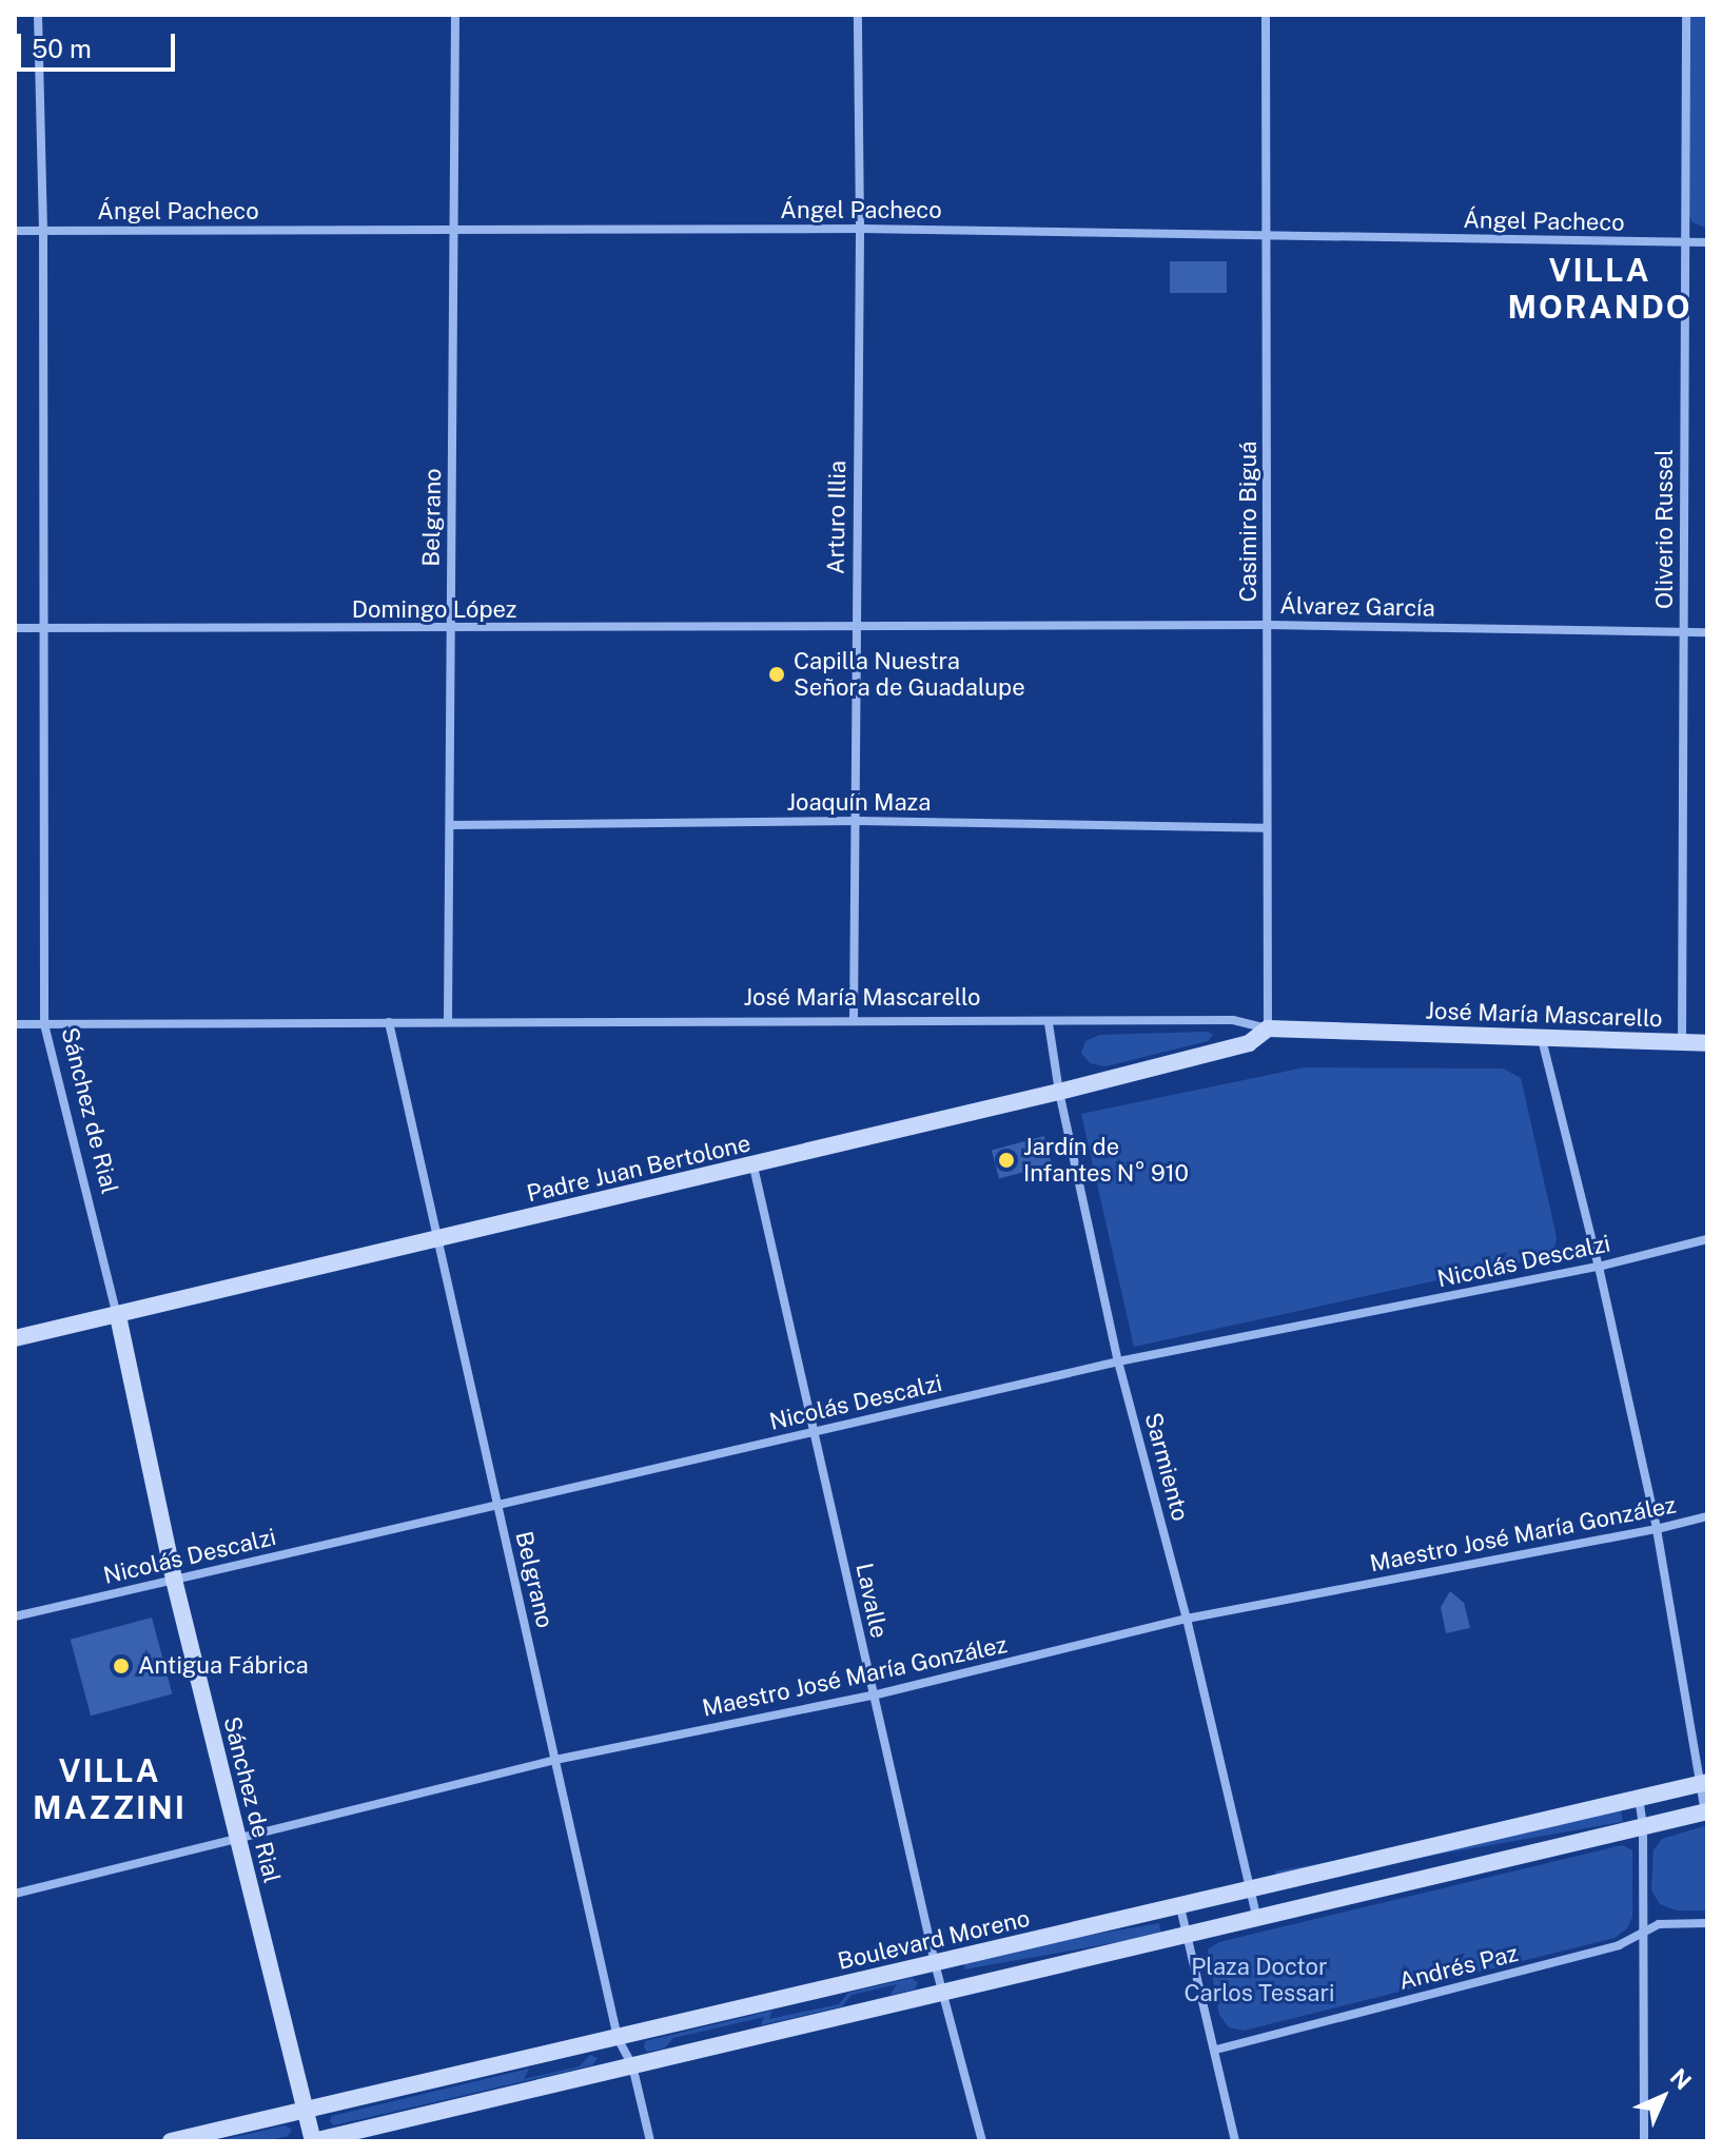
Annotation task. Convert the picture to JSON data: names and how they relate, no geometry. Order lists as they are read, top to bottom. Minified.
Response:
{"streets":{"main road":["José María Mascarello","Sánchez de Rial","Padre Juan Bertolone","Boulevard Moreno"],"street":["Ángel Pacheco","Belgrano","Arturo Illia","Casimiro Biguá","Oliverio Russel","Álvarez García","Domingo López","Joaquín Maza","Nicolás Descalzi","Sarmiento","Maestro José María González","Lavalle","Andrés Paz"]},"crossings":[["Ángel Pacheco","Belgrano"],["Ángel Pacheco","Arturo Illia"],["Ángel Pacheco","Casimiro Biguá"],["Ángel Pacheco","Oliverio Russel"],["Ángel Pacheco","Sánchez de Rial"],["Belgrano","Domingo López"],["Belgrano","Joaquín Maza"],["Belgrano","José María Mascarello"],["Belgrano","Padre Juan Bertolone"],["Belgrano","Nicolás Descalzi"],["Belgrano","Maestro José María González"],["Belgrano","Boulevard Moreno"],["Arturo Illia","Álvarez García"],["Arturo Illia","Domingo López"],["Arturo Illia","Joaquín Maza"],["Arturo Illia","José María Mascarello"],["Casimiro Biguá","Álvarez García"],["Casimiro Biguá","Joaquín Maza"],["Casimiro Biguá","José María Mascarello"],["Casimiro Biguá","Padre Juan Bertolone"],["Oliverio Russel","Álvarez García"],["Oliverio Russel","José María Mascarello"],["Álvarez García","Domingo López"],["Domingo López","Sánchez de Rial"],["José María Mascarello","Sánchez de Rial"],["José María Mascarello","Padre Juan Bertolone"],["José María Mascarello","Sarmiento"],["Sánchez de Rial","Padre Juan Bertolone"],["Sánchez de Rial","Nicolás Descalzi"],["Sánchez de Rial","Maestro José María González"],["Sánchez de Rial","Boulevard Moreno"],["Padre Juan Bertolone","Sarmiento"],["Padre Juan Bertolone","Lavalle"],["Nicolás Descalzi","Sarmiento"],["Nicolás Descalzi","Lavalle"],["Sarmiento","Maestro José María González"],["Sarmiento","Boulevard Moreno"],["Maestro José María González","Lavalle"],["Lavalle","Boulevard Moreno"]],"districts":["VILLA MORANDO","VILLA MAZZINI"],"parks":["Plaza Doctor Carlos Tessari"],"places":["Capilla Nuestra Señora de Guadalupe","Jardín de Infantes N° 910","Antigua Fábrica"],"scale_bar":"50 m","north":"top right"}
